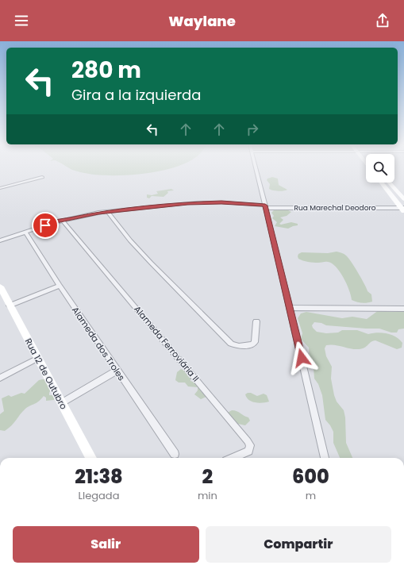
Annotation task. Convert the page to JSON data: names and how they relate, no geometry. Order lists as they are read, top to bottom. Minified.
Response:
{"streets":{"main road":["Rua 12 de Outubro"],"street":["Rua Marechal Deodoro","Alameda dos Troles","Alameda Ferroviária II"]},"crossings":[["Rua Marechal Deodoro","Alameda dos Troles"],["Rua Marechal Deodoro","Alameda Ferroviária II"]],"page":{"header":"Waylane","turn":["280 m","Gira a la izquierda"],"eta":["21:38","Llegada","2","min","600","m"],"buttons":["Salir","Compartir"]}}
